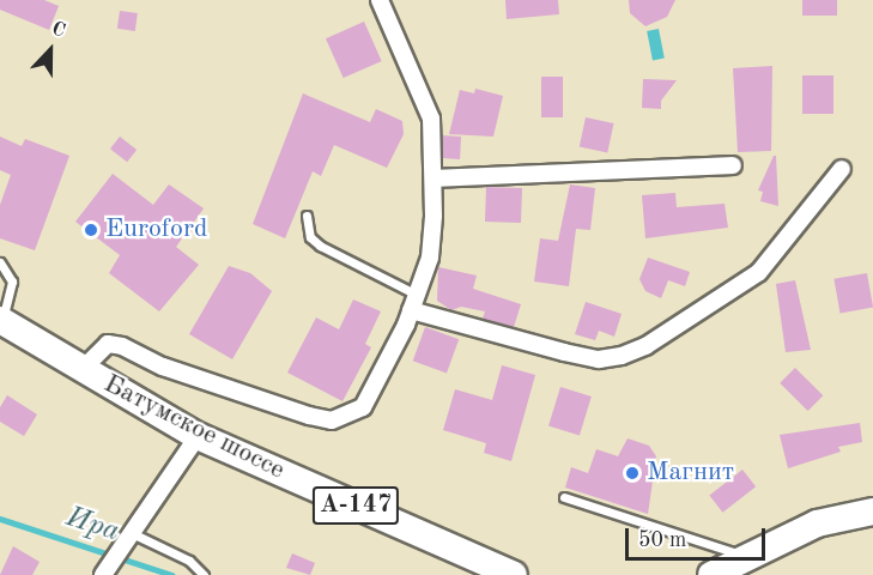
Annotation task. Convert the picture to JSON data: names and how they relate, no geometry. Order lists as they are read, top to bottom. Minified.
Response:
{"streets":{"highway":["Батумское шоссе","А-147"]},"water":["Ира"],"places":["Euroford","Магнит"],"scale_bar":"50 m","north":"top"}
